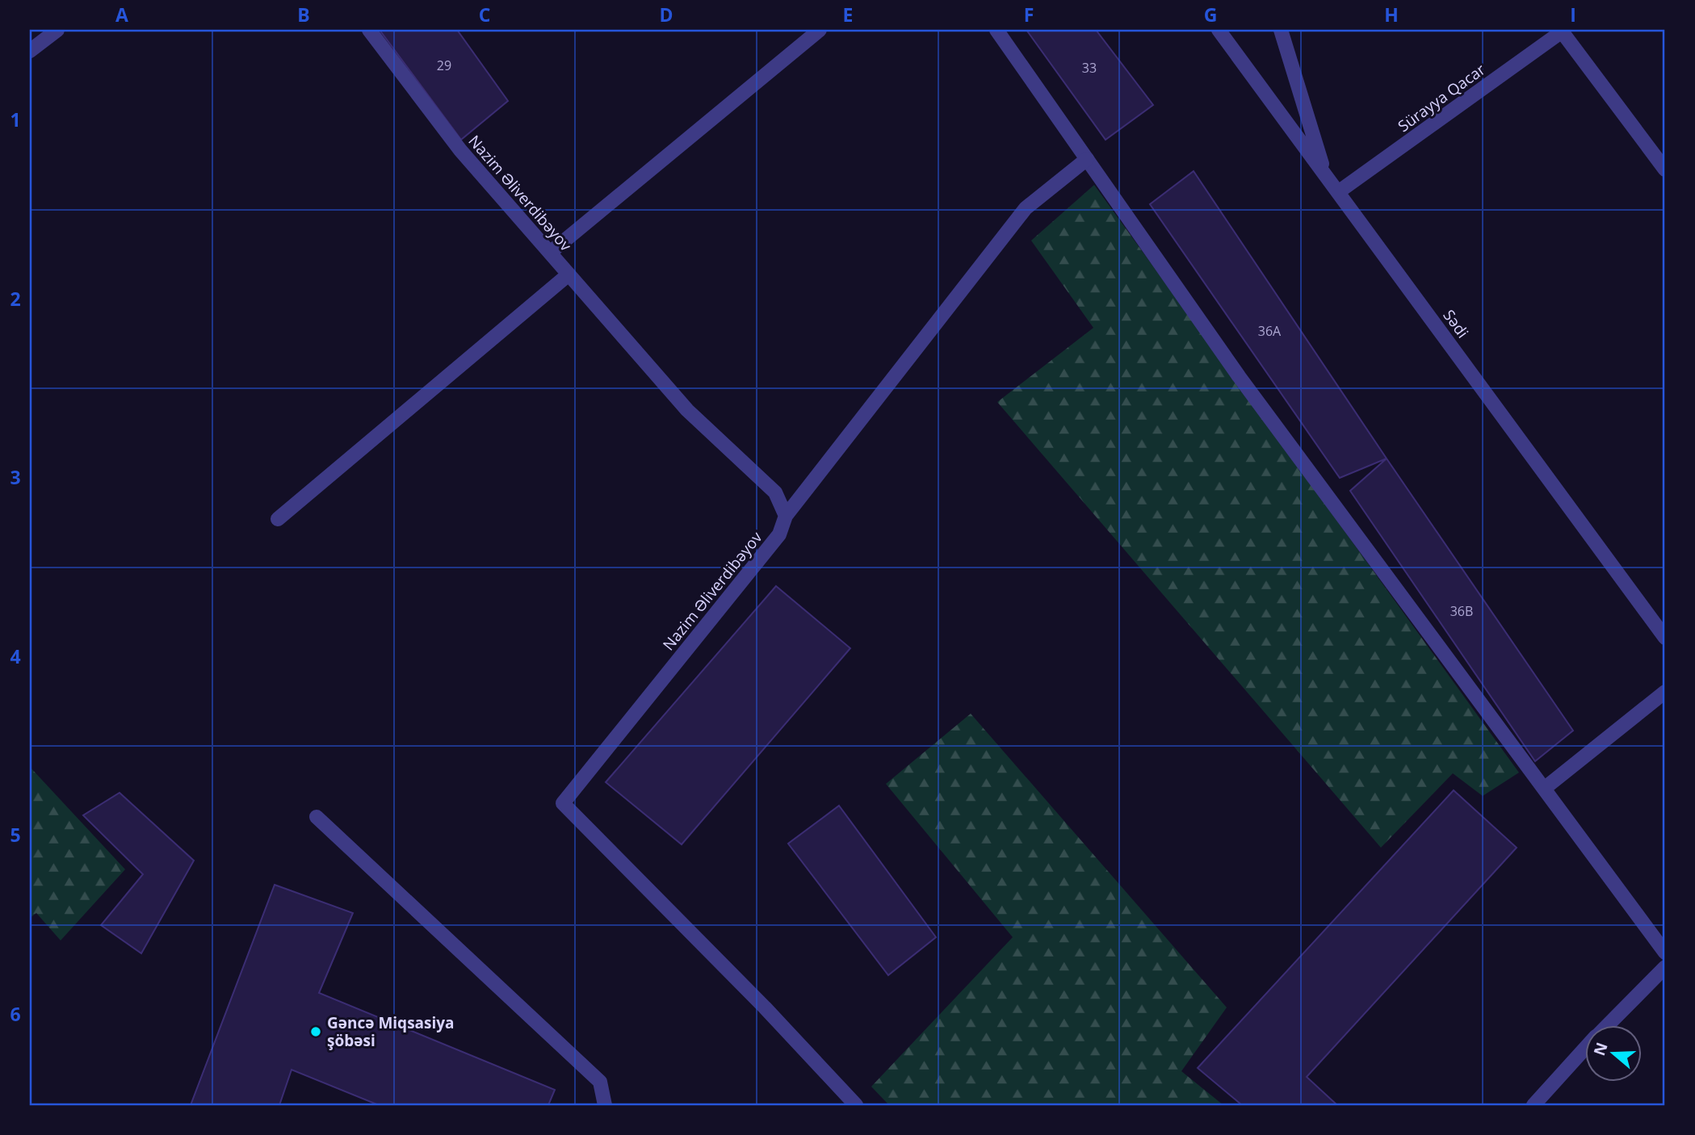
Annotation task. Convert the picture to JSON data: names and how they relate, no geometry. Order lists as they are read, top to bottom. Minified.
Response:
{"streets":{"street":["Sürayya Qacar","Nazim Əliverdibəyov","Sədi"]},"crossings":[["Sürayya Qacar","Sədi"]],"places":["Gəncə Miqsasiya şöbəsi"],"house_numbers":["29","33","36A","36B"],"north":"left","grid":{"columns":["A","B","C","D","E","F","G","H","I"],"rows":["1","2","3","4","5","6"]}}
